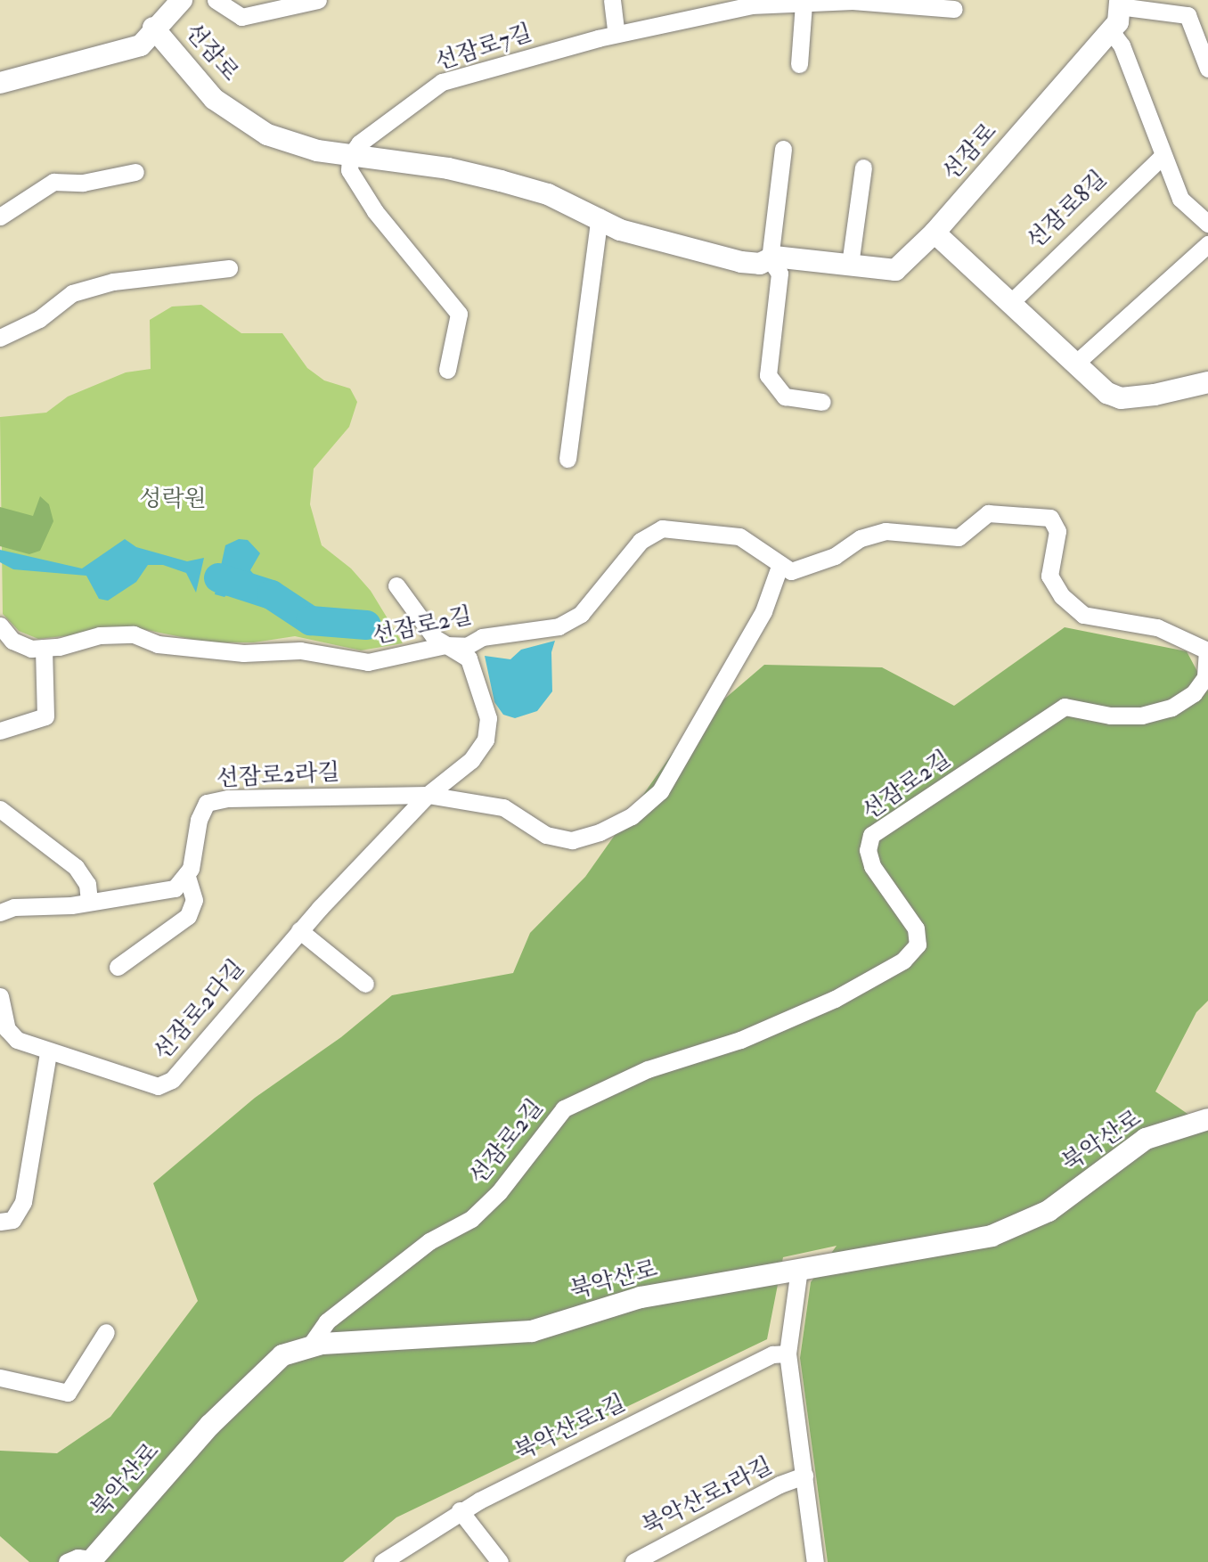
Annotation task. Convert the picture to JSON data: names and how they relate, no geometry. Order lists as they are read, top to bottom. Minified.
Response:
{"streets":{"street":["선잠로7길","선잠로","선잠로8길","선잠로2길","선잠로2라길","선잠로2다길","북악산로","북악산로1길","북악산로1라길"]},"crossings":[["선잠로7길","선잠로"],["선잠로2길","선잠로2다길"],["선잠로2길","북악산로"],["선잠로2라길","선잠로2다길"]],"parks":["성락원"]}
